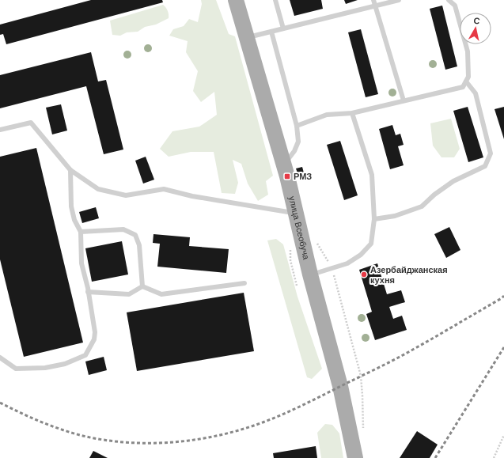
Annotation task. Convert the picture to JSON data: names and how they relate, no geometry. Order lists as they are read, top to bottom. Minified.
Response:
{"streets":{"main road":["улица Всеобуча"]},"places":{"transit":["РМЗ"],"other":["Азербайджанская кухня"]},"north":"top"}
